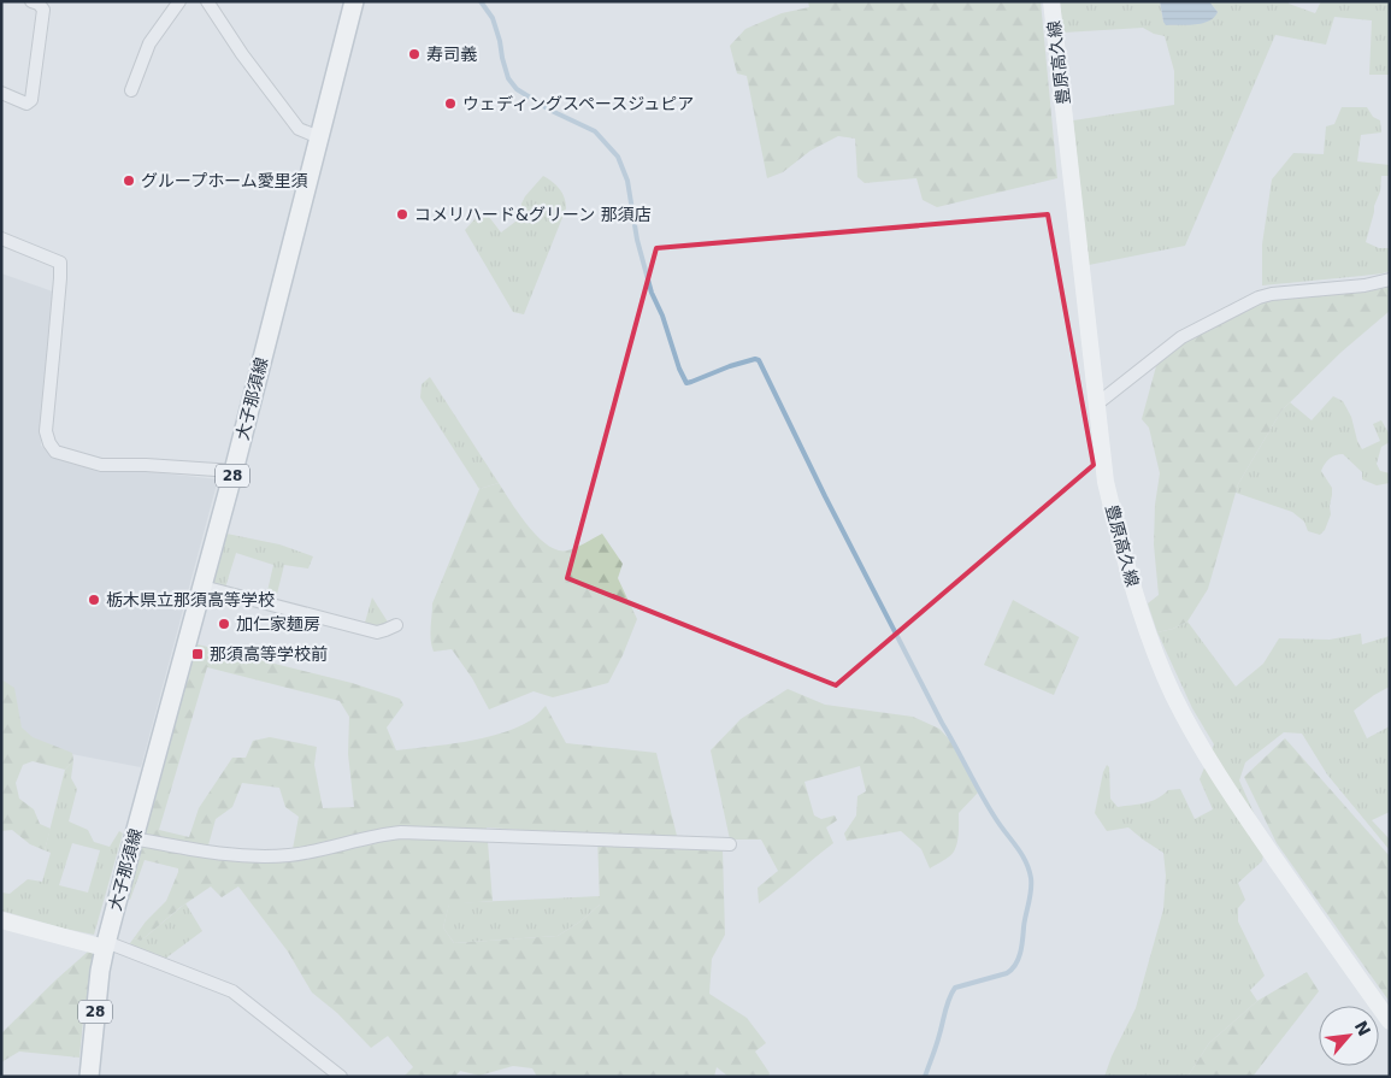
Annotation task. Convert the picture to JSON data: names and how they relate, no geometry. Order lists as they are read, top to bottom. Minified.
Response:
{"streets":{"main road":["豊原高久線","大子那須線","28"]},"places":{"other":["寿司義","ウェディングスペースジュピア","グループホーム愛里須","コメリハード&グリーン 那須店","栃木県立那須高等学校","加仁家麺房"],"transit":["那須高等学校前"]},"north":"top right"}
